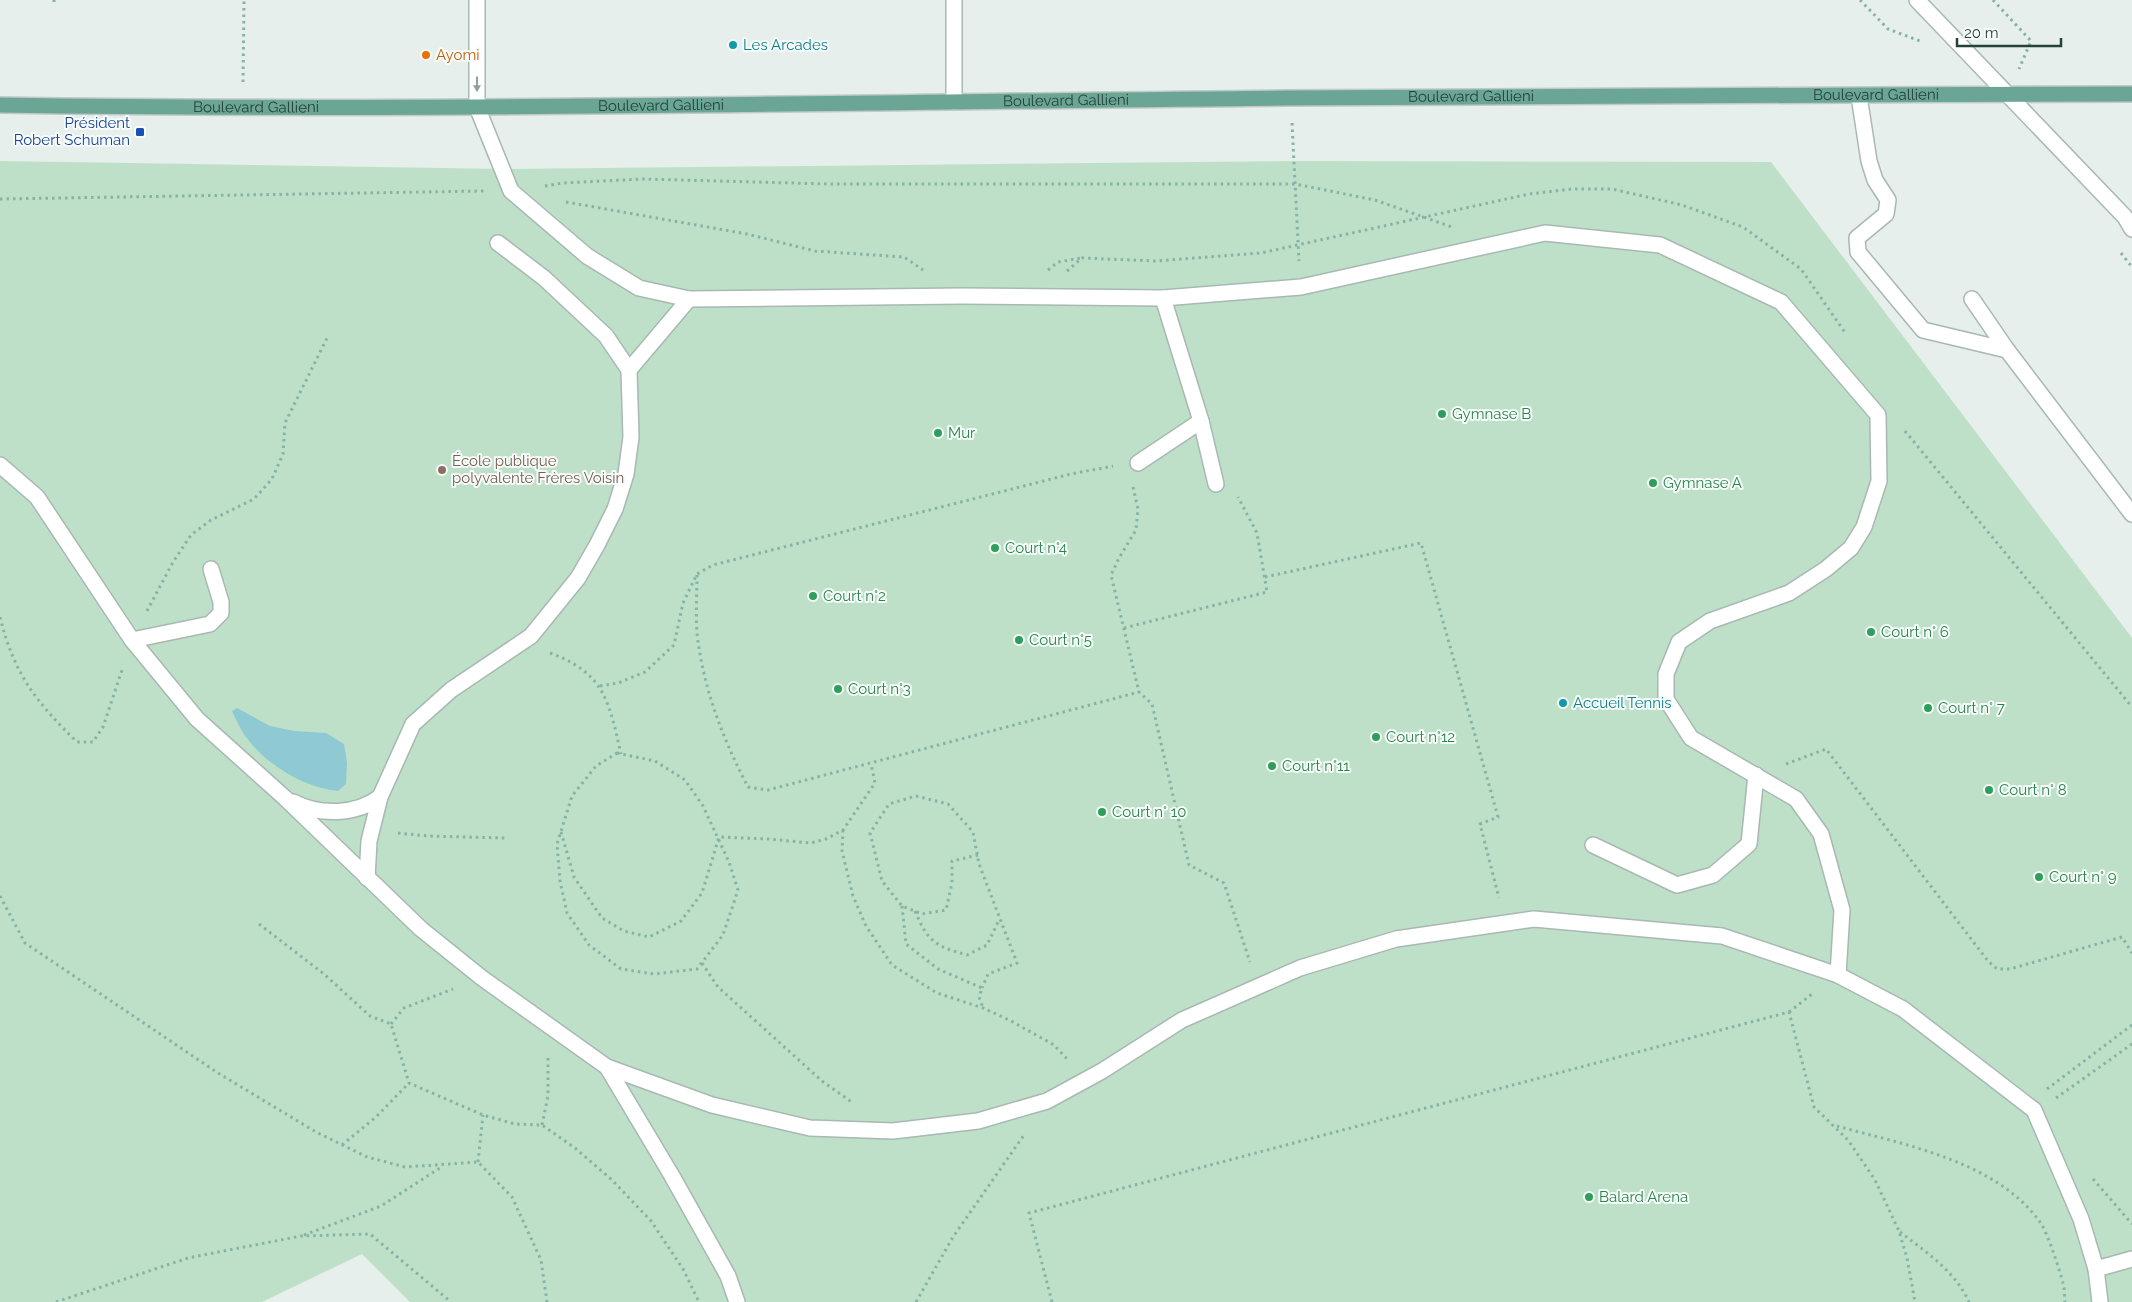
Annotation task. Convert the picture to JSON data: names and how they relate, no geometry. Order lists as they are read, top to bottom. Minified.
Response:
{"streets":{"main road":["Boulevard Gallieni"]},"places":{"other":["Les Arcades","Ayomi","Gymnase B","Mur","École publique polyvalente Frères Voisin","Gymnase A","Court n°4","Court n°2","Court n° 6","Court n°5","Court n°3","Accueil Tennis","Court n° 7","Court n°12","Court n°11","Court n° 8","Court n° 10","Court n° 9","Balard Arena"],"transit":["Président Robert Schuman"]},"scale_bar":"20 m"}
